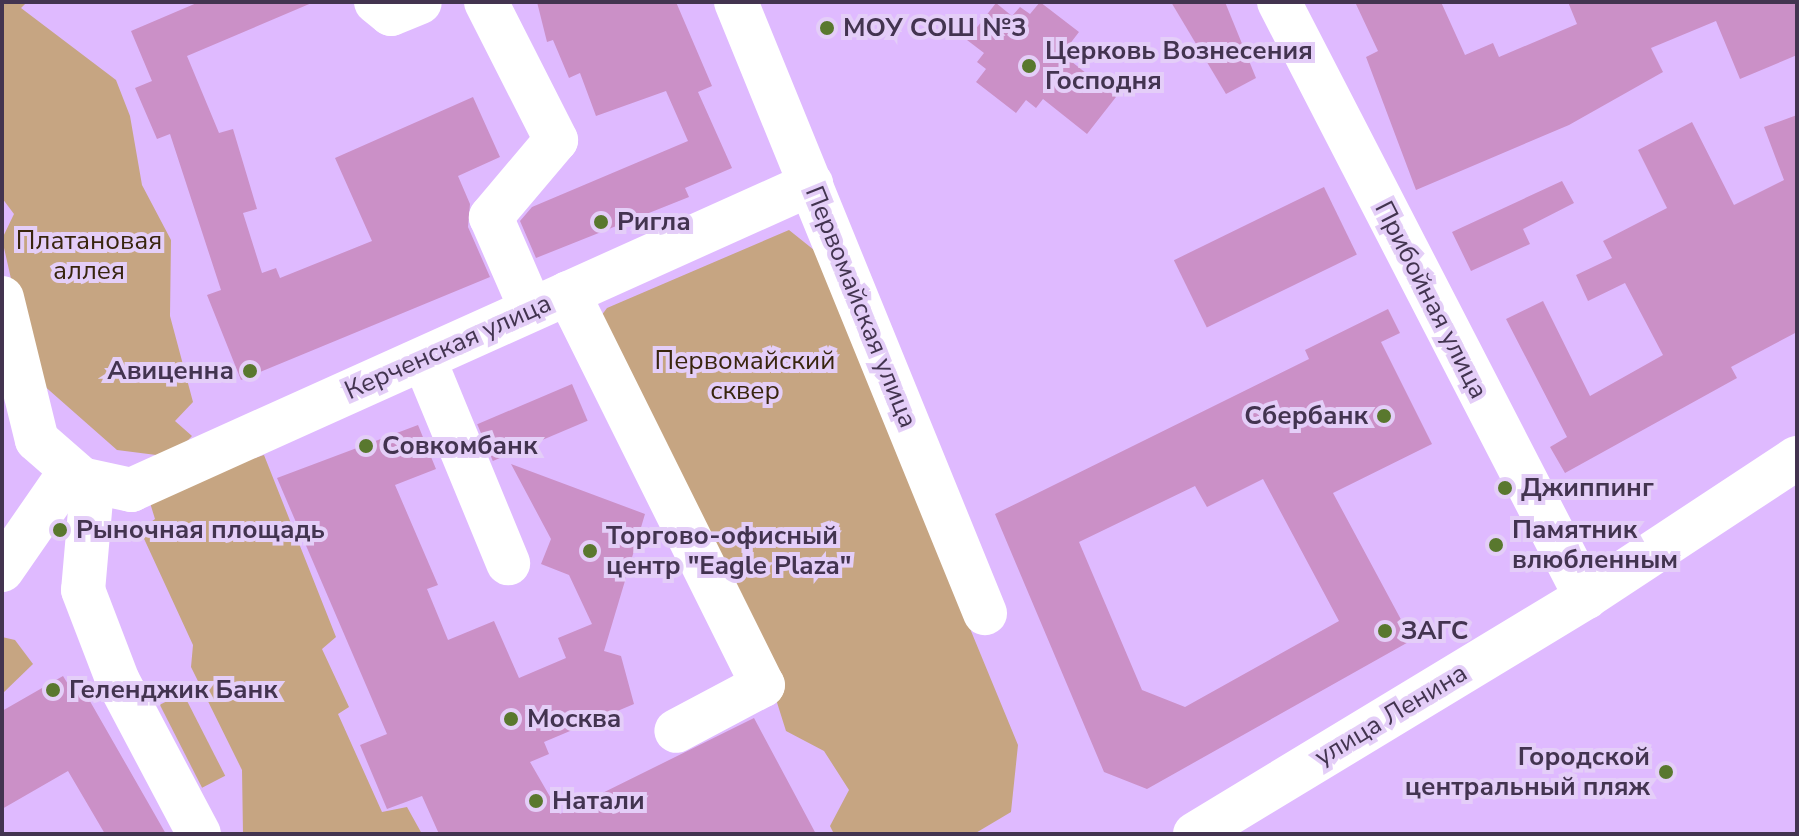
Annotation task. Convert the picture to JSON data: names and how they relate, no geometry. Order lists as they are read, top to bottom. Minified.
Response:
{"streets":{"street":["Прибойная улица","Первомайская улица","Керченская улица","улица Ленина"]},"crossings":[["Прибойная улица","улица Ленина"],["Первомайская улица","Керченская улица"]],"parks":["Платановая аллея","Первомайский сквер"],"places":["МОУ СОШ №3","Церковь Вознесения Господня","Ригла","Авиценна","Сбербанк","Совкомбанк","Джиппинг","Рыночная площадь","Памятник влюбленным","Торгово-офисный центр \"Eagle Plaza\"","ЗАГС","Геленджик Банк","Москва","Городской центральный пляж","Натали"]}
